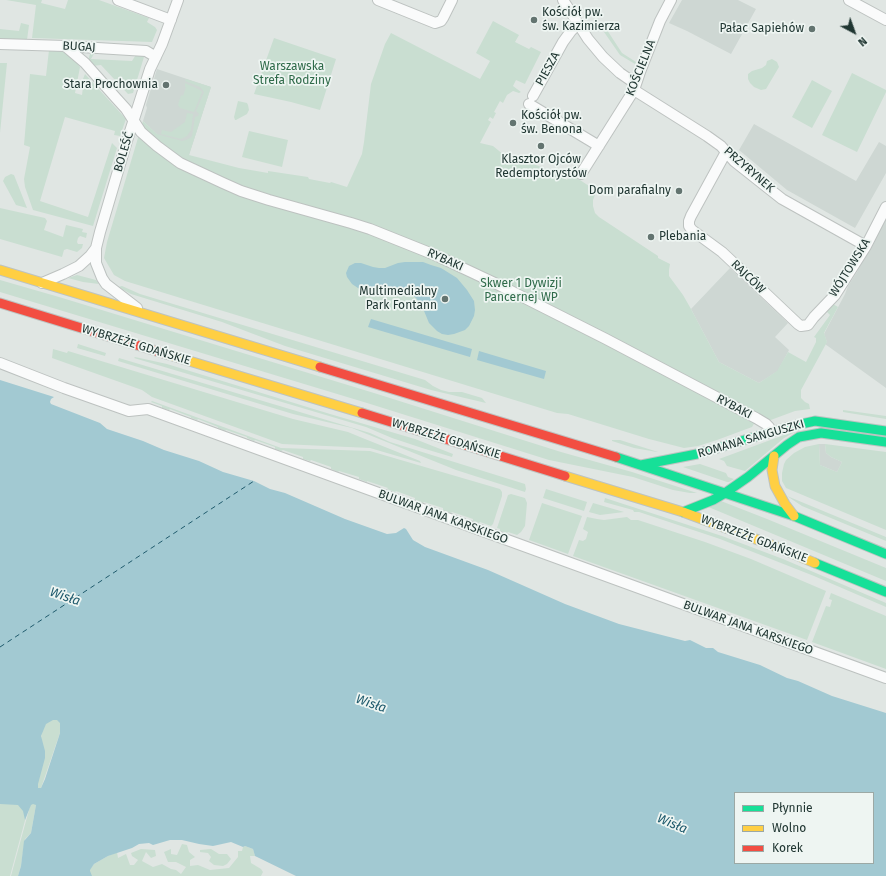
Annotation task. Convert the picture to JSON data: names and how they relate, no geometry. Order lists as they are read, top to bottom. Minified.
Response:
{"streets":{"main road":["WYBRZEŻE GDAŃSKIE","ROMANA SANGUSZKI"],"street":["BUGAJ","KOŚCIELNA","PIESZA","BOLEŚĆ","PRZYRYNEK","RYBAKI","WÓJTOWSKA","RAJCÓW","BULWAR JANA KARSKIEGO"]},"crossings":[["BUGAJ","BOLEŚĆ"],["BUGAJ","RYBAKI"],["KOŚCIELNA","PIESZA"],["KOŚCIELNA","PRZYRYNEK"],["PIESZA","PRZYRYNEK"],["BOLEŚĆ","RYBAKI"],["PRZYRYNEK","WÓJTOWSKA"],["PRZYRYNEK","RAJCÓW"],["RYBAKI","ROMANA SANGUSZKI"],["WÓJTOWSKA","RAJCÓW"],["WYBRZEŻE GDAŃSKIE","ROMANA SANGUSZKI"]],"water":["Wisła"],"parks":["Warszawska Strefa Rodziny","Skwer 1 Dywizji Pancernej WP"],"places":["Kościół pw. św. Kazimierza","Pałac Sapiehów","Stara Prochownia","Kościół pw. św. Benona","Klasztor Ojców Redemptorystów","Dom parafialny","Plebania","Multimedialny Park Fontann"],"legend":["Płynnie","Wolno","Korek"],"north":"bottom right"}
